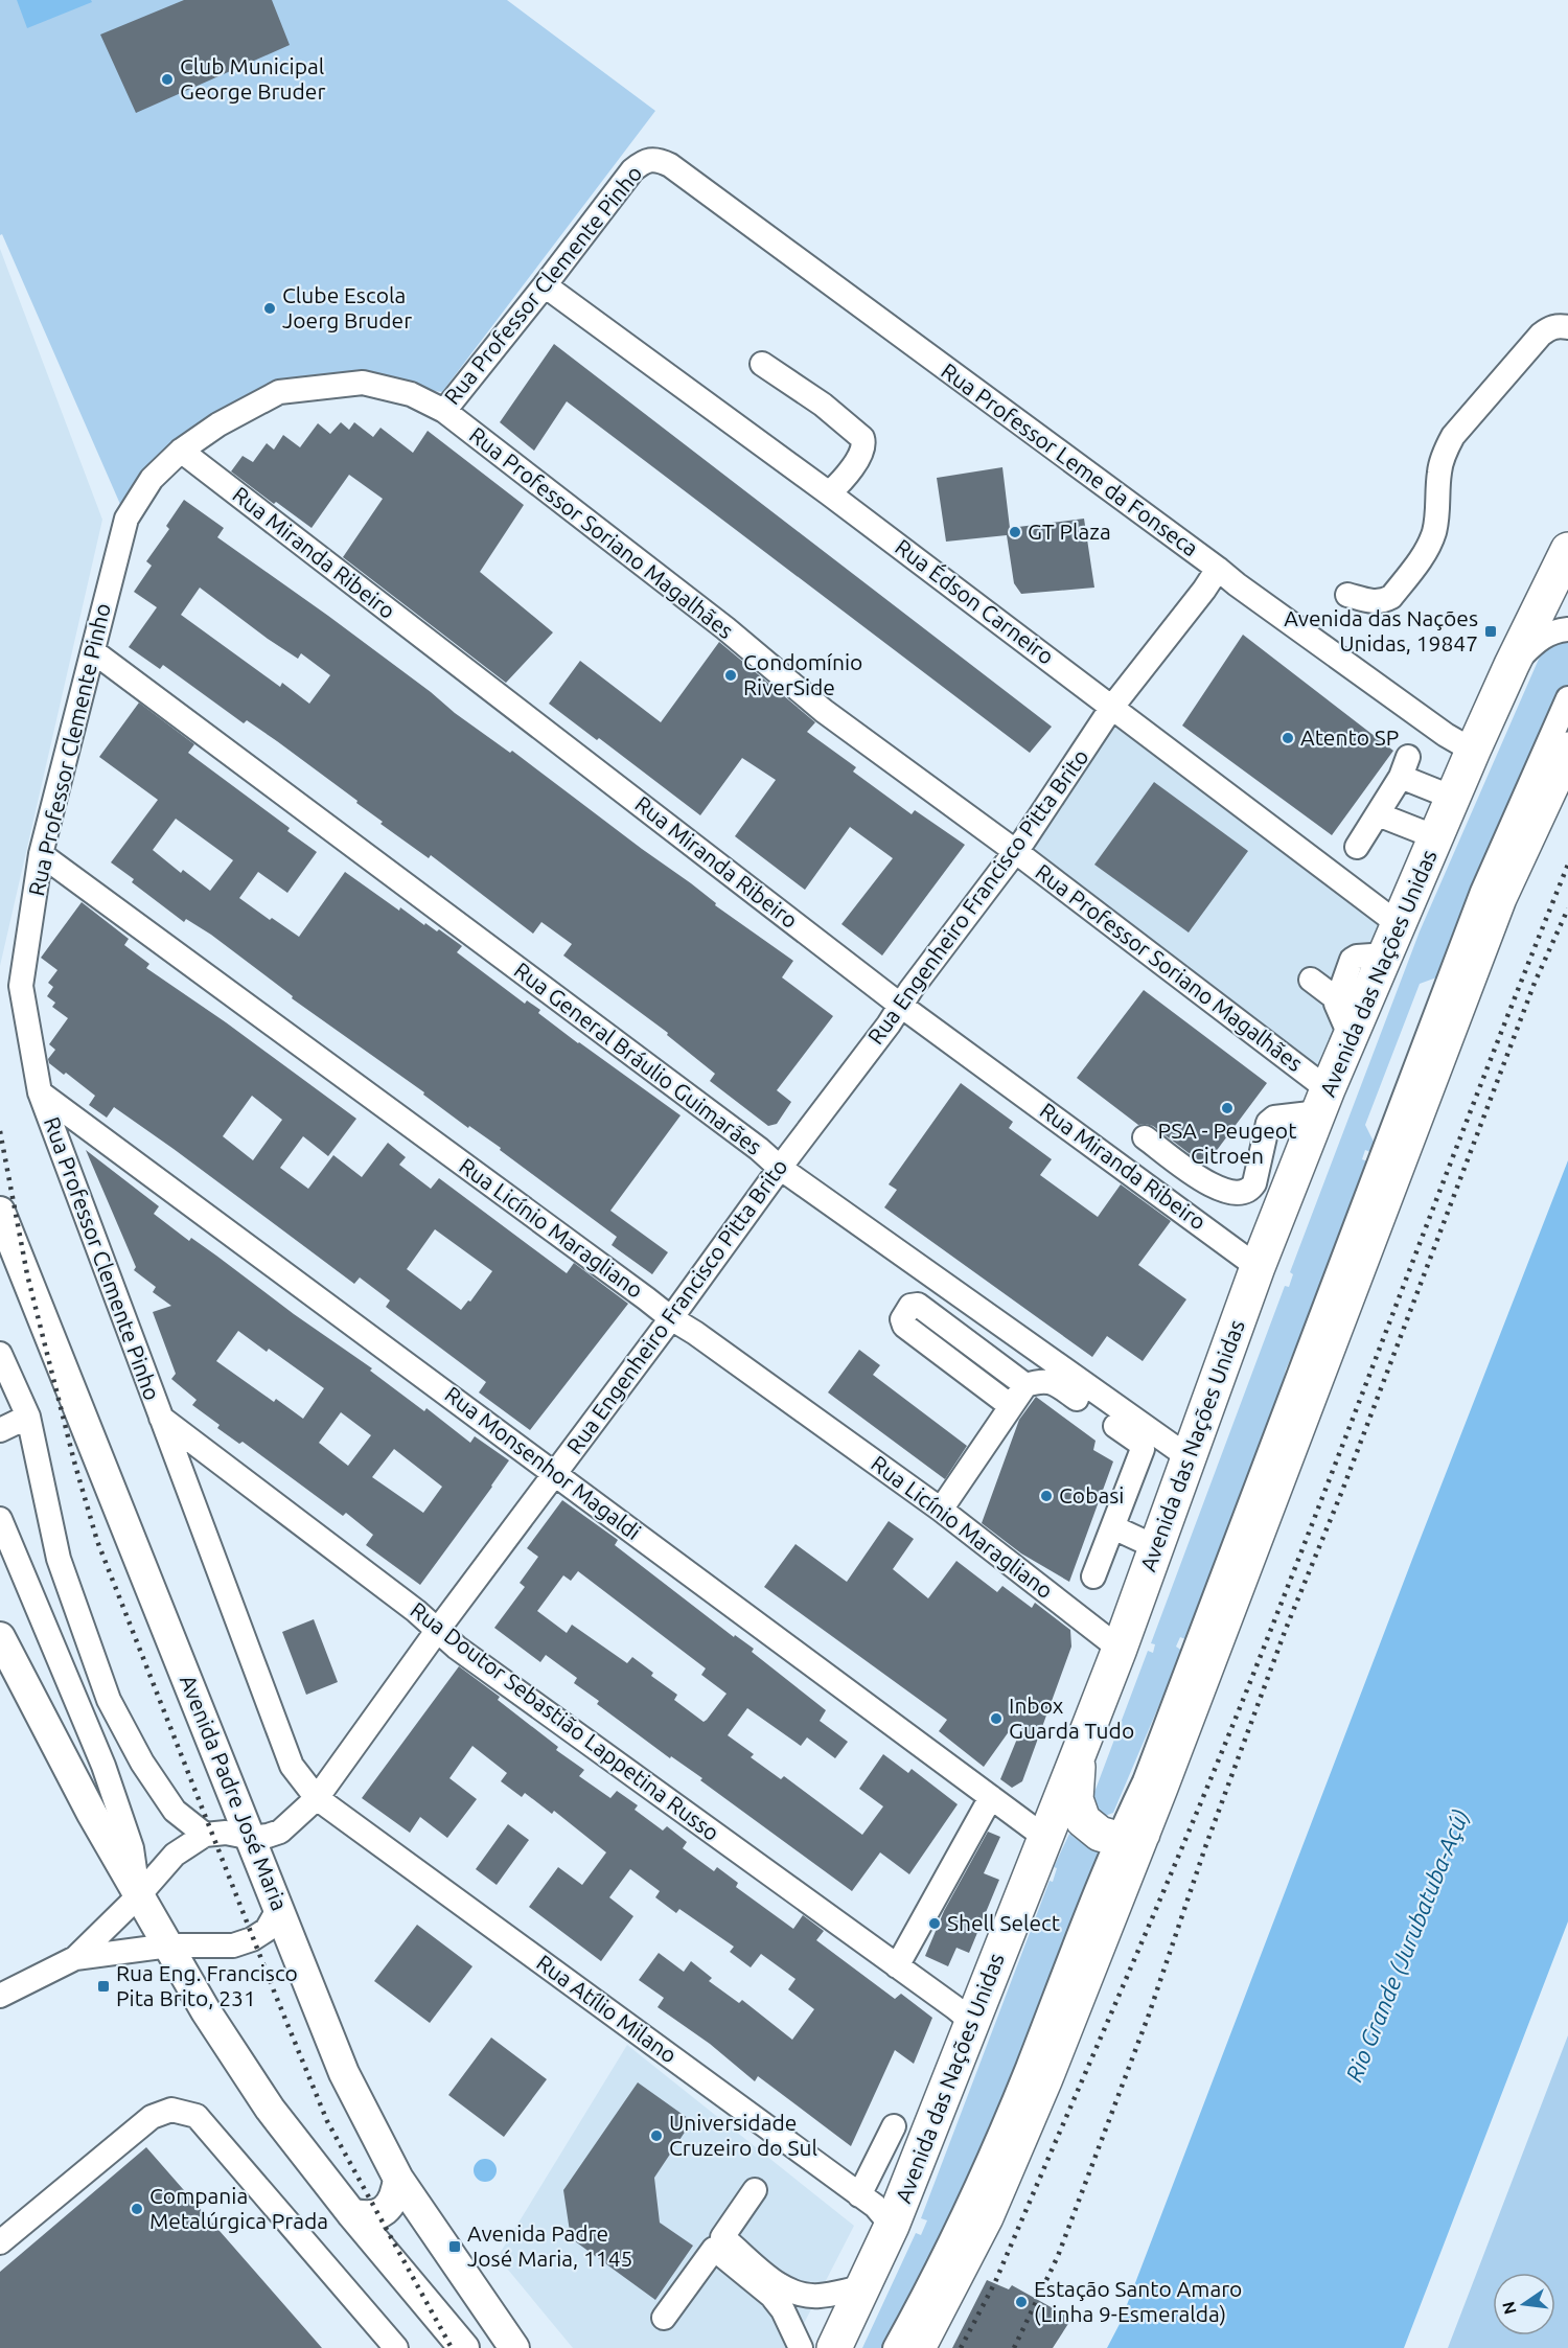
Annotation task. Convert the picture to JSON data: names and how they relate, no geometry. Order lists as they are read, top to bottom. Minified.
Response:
{"streets":{"highway":["Avenida das Nações Unidas"],"main road":["Avenida Padre José Maria"],"street":["Rua Professor Clemente Pinho","Rua Professor Leme da Fonseca","Rua Professor Soriano Magalhães","Rua Miranda Ribeiro","Rua Édson Carneiro","Rua Engenheiro Francisco Pitta Brito","Rua General Bráulio Guimarães","Rua Licínio Maragliano","Rua Monsenhor Magaldi","Rua Doutor Sebastião Lappetina Russo","Rua Atílio Milano"]},"crossings":[["Rua Professor Clemente Pinho","Rua Professor Leme da Fonseca"],["Rua Professor Clemente Pinho","Rua Professor Soriano Magalhães"],["Rua Professor Clemente Pinho","Rua Miranda Ribeiro"],["Rua Professor Clemente Pinho","Rua Édson Carneiro"],["Rua Professor Clemente Pinho","Rua Engenheiro Francisco Pitta Brito"],["Rua Professor Clemente Pinho","Rua General Bráulio Guimarães"],["Rua Professor Clemente Pinho","Rua Licínio Maragliano"],["Rua Professor Clemente Pinho","Rua Monsenhor Magaldi"],["Rua Professor Clemente Pinho","Rua Doutor Sebastião Lappetina Russo"],["Rua Professor Clemente Pinho","Rua Atílio Milano"],["Rua Professor Leme da Fonseca","Rua Engenheiro Francisco Pitta Brito"],["Rua Professor Leme da Fonseca","Avenida das Nações Unidas"],["Rua Professor Soriano Magalhães","Rua Engenheiro Francisco Pitta Brito"],["Rua Professor Soriano Magalhães","Avenida das Nações Unidas"],["Rua Miranda Ribeiro","Rua Engenheiro Francisco Pitta Brito"],["Rua Miranda Ribeiro","Avenida das Nações Unidas"],["Rua Édson Carneiro","Rua Engenheiro Francisco Pitta Brito"],["Rua Édson Carneiro","Avenida das Nações Unidas"],["Rua Engenheiro Francisco Pitta Brito","Rua General Bráulio Guimarães"],["Rua Engenheiro Francisco Pitta Brito","Rua Licínio Maragliano"],["Rua Engenheiro Francisco Pitta Brito","Rua Monsenhor Magaldi"],["Rua Engenheiro Francisco Pitta Brito","Rua Doutor Sebastião Lappetina Russo"],["Rua Engenheiro Francisco Pitta Brito","Avenida Padre José Maria"],["Rua Engenheiro Francisco Pitta Brito","Rua Atílio Milano"],["Avenida das Nações Unidas","Rua General Bráulio Guimarães"],["Avenida das Nações Unidas","Rua Licínio Maragliano"],["Avenida das Nações Unidas","Rua Monsenhor Magaldi"],["Avenida das Nações Unidas","Rua Doutor Sebastião Lappetina Russo"],["Avenida das Nações Unidas","Rua Atílio Milano"]],"water":["Rio Grande (Jurubatuba-Açú)"],"places":{"other":["Club Municipal George Bruder","Clube Escola Joerg Bruder","GT Plaza","Condomínio RiverSide","Atento SP","PSA - Peugeot Citroen","Cobasi","Inbox Guarda Tudo","Shell Select","Universidade Cruzeiro do Sul","Compania Metalúrgica Prada","Estação Santo Amaro (Linha 9-Esmeralda)"],"transit":["Avenida das Nações Unidas, 19847","Rua Eng. Francisco Pita Brito, 231","Avenida Padre José Maria, 1145"]},"north":"left"}
